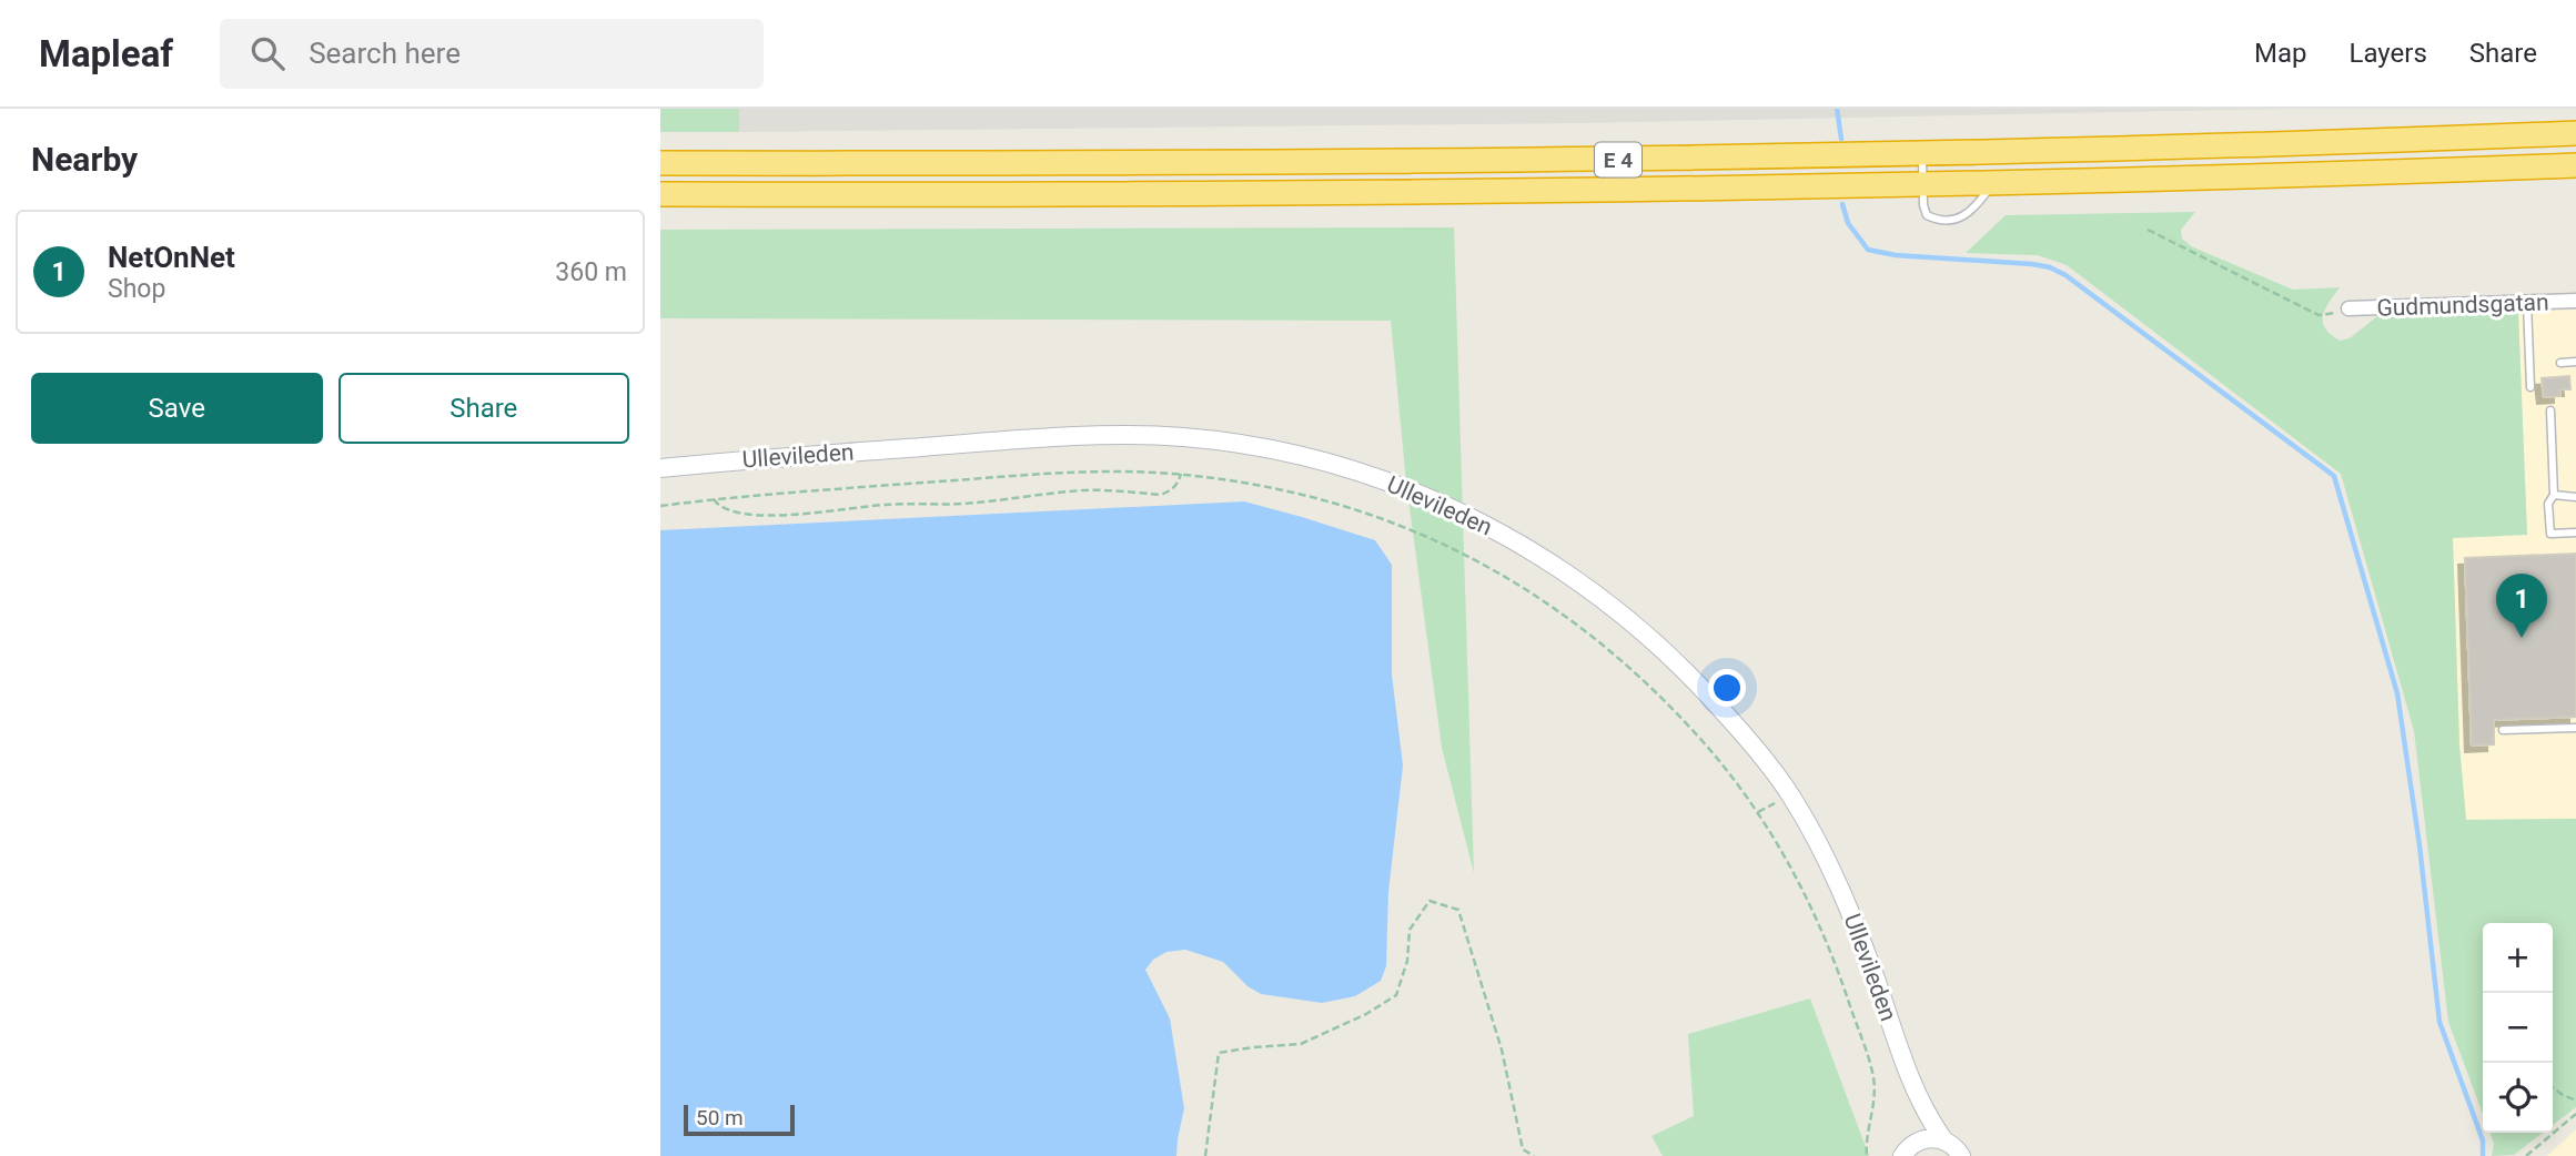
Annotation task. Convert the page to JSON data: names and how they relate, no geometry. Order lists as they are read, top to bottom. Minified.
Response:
{"streets":{"highway":["E 4"],"main road":["Ullevileden"],"street":["Gudmundsgatan"]},"scale_bar":"50 m","page":{"header":"Mapleaf","search":"Search here","nav":["Map","Layers","Share"],"heading":"Nearby","list":[{"mark":"1","name":"NetOnNet","note":"Shop","value":"360 m"}],"buttons":["Save","Share"],"pins":"1","map_buttons":["+","−"],"scale":"50 m"}}
